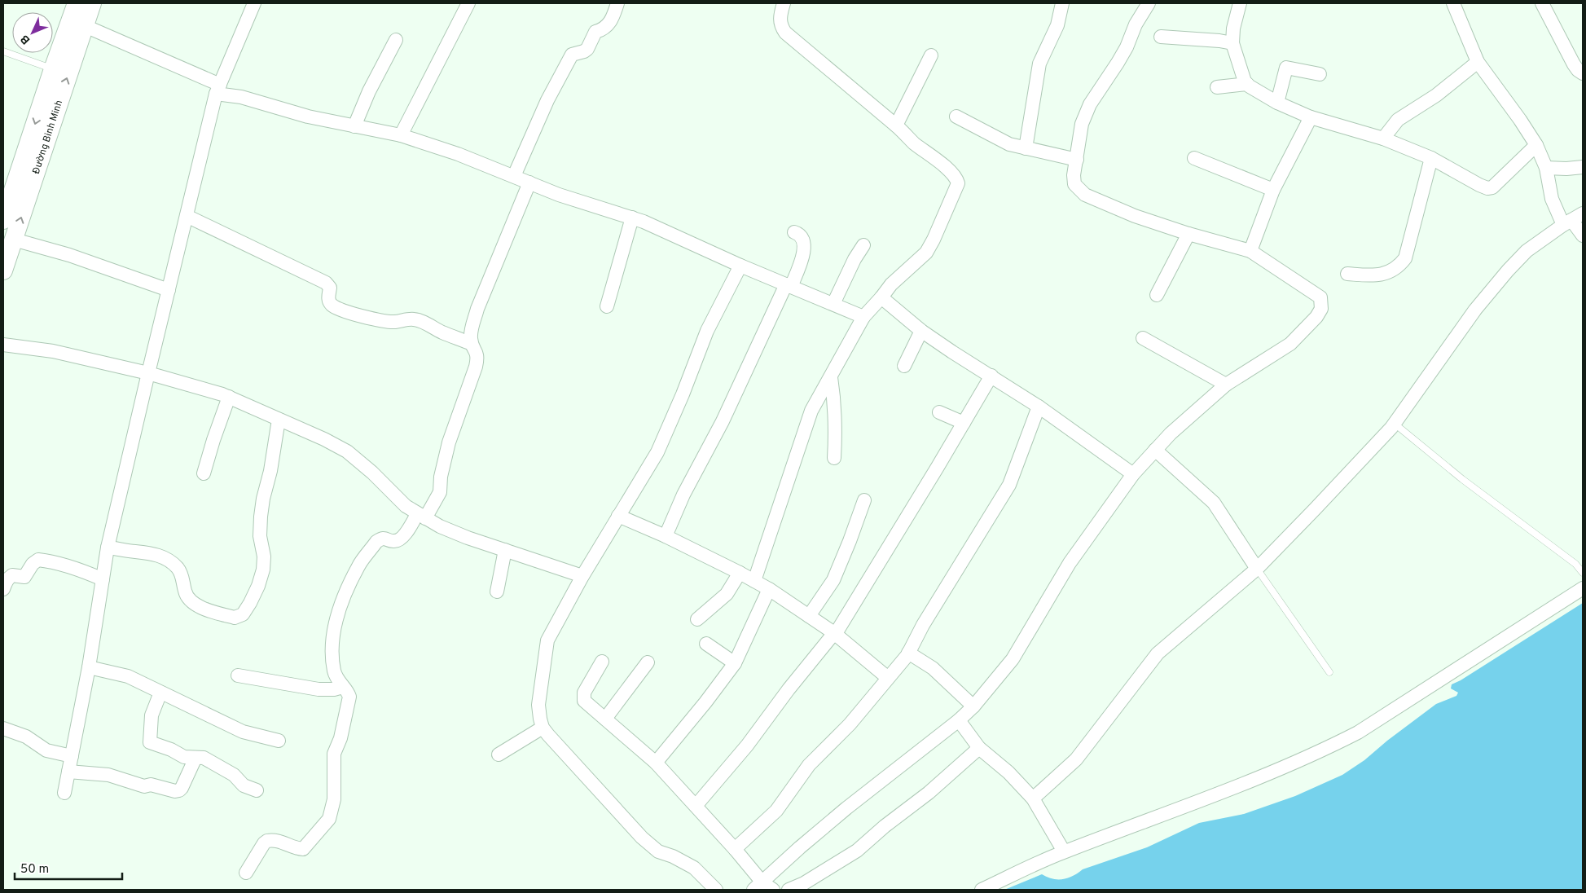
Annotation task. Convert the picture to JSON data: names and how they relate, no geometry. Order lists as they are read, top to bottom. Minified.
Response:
{"streets":{"main road":["Đường Binh Minh"]},"scale_bar":"50 m","north":"bottom left"}
